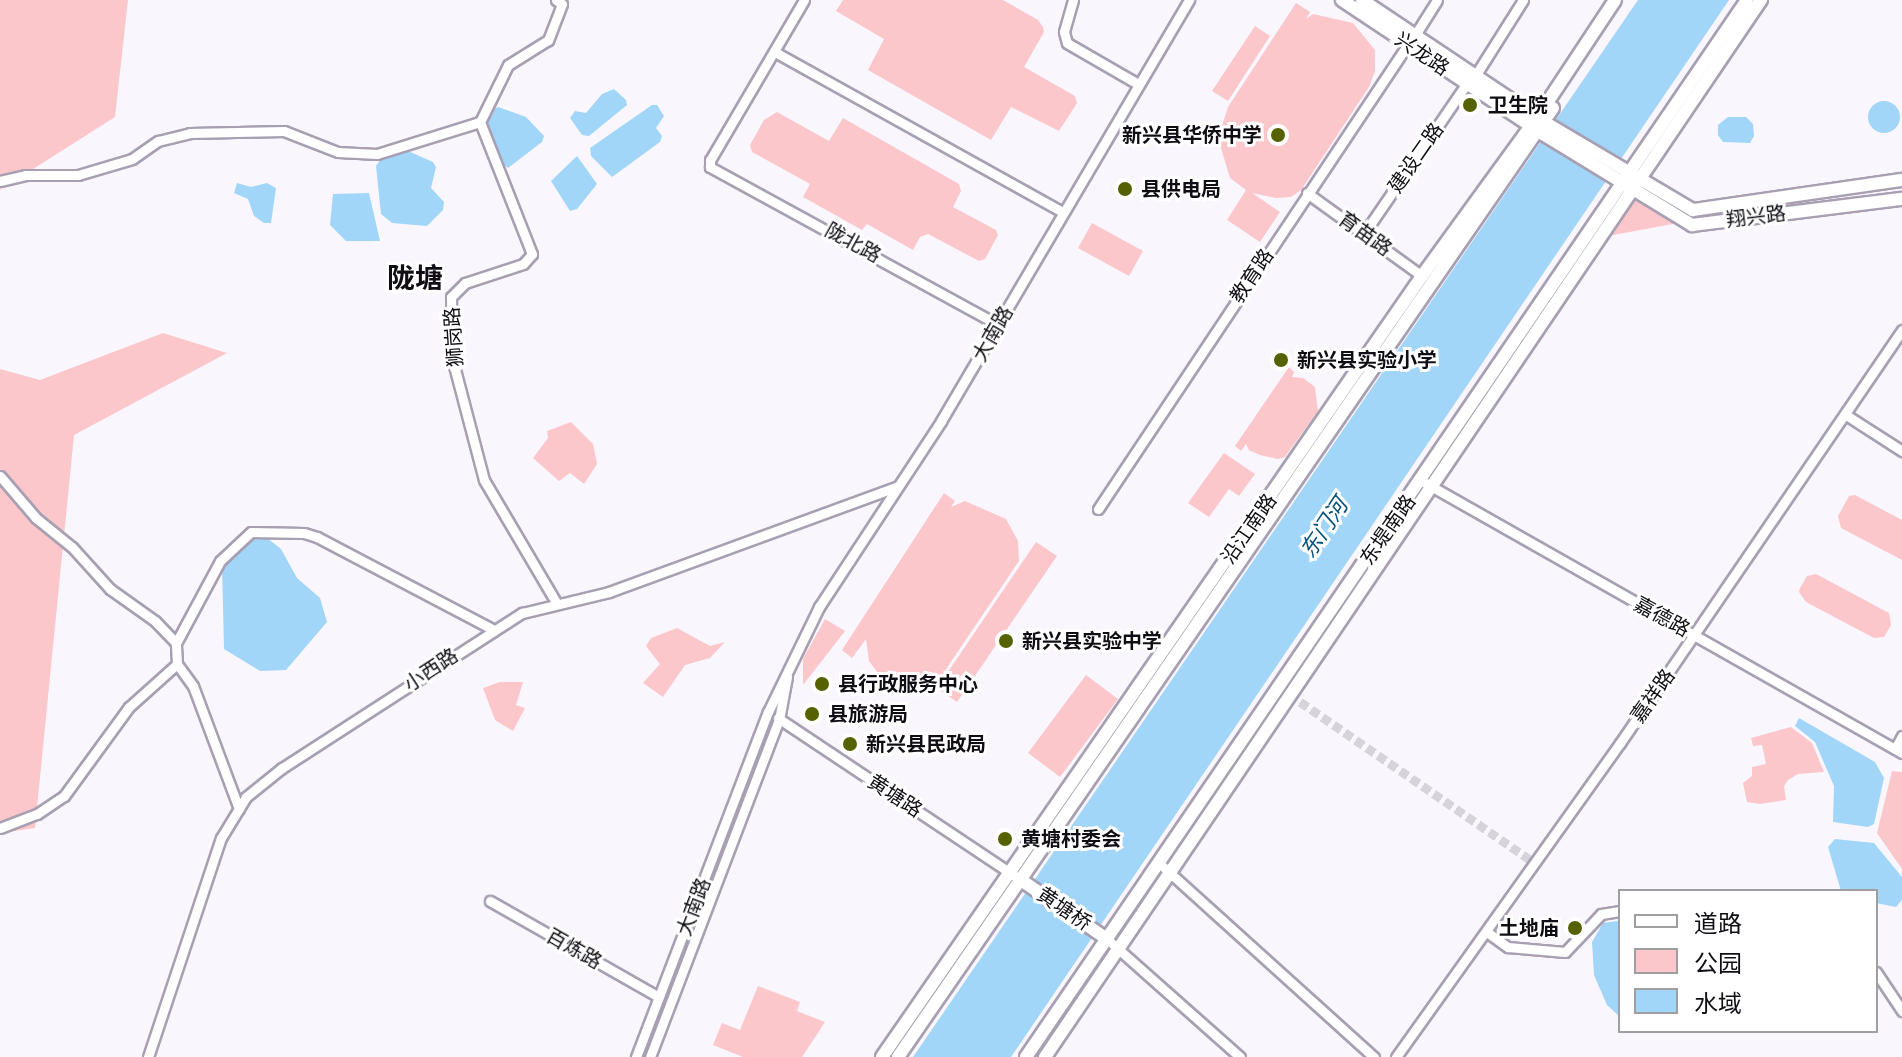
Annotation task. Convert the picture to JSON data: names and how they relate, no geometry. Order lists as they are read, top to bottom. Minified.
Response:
{"streets":{"main road":["兴龙路","翔兴路","沿江南路","东堤南路","黄塘桥"],"street":["建设二路","育苗路","陇北路","教育路","大南路","狮岗路","嘉德路","小西路","嘉祥路","黄塘路","百炼路"]},"crossings":[["兴龙路","建设二路"],["兴龙路","翔兴路"],["兴龙路","教育路"],["兴龙路","沿江南路"],["兴龙路","东堤南路"],["建设二路","育苗路"],["翔兴路","东堤南路"],["育苗路","教育路"],["育苗路","沿江南路"],["陇北路","大南路"],["大南路","小西路"],["大南路","黄塘路"],["大南路","百炼路"],["狮岗路","小西路"],["沿江南路","黄塘路"],["沿江南路","黄塘桥"],["东堤南路","嘉德路"],["东堤南路","黄塘桥"],["嘉德路","嘉祥路"],["黄塘路","黄塘桥"]],"districts":["陇塘"],"water":["东门河"],"places":["卫生院","新兴县华侨中学","县供电局","新兴县实验小学","新兴县实验中学","县行政服务中心","县旅游局","新兴县民政局","黄塘村委会","土地庙"],"legend":["道路","公园","水域"]}
